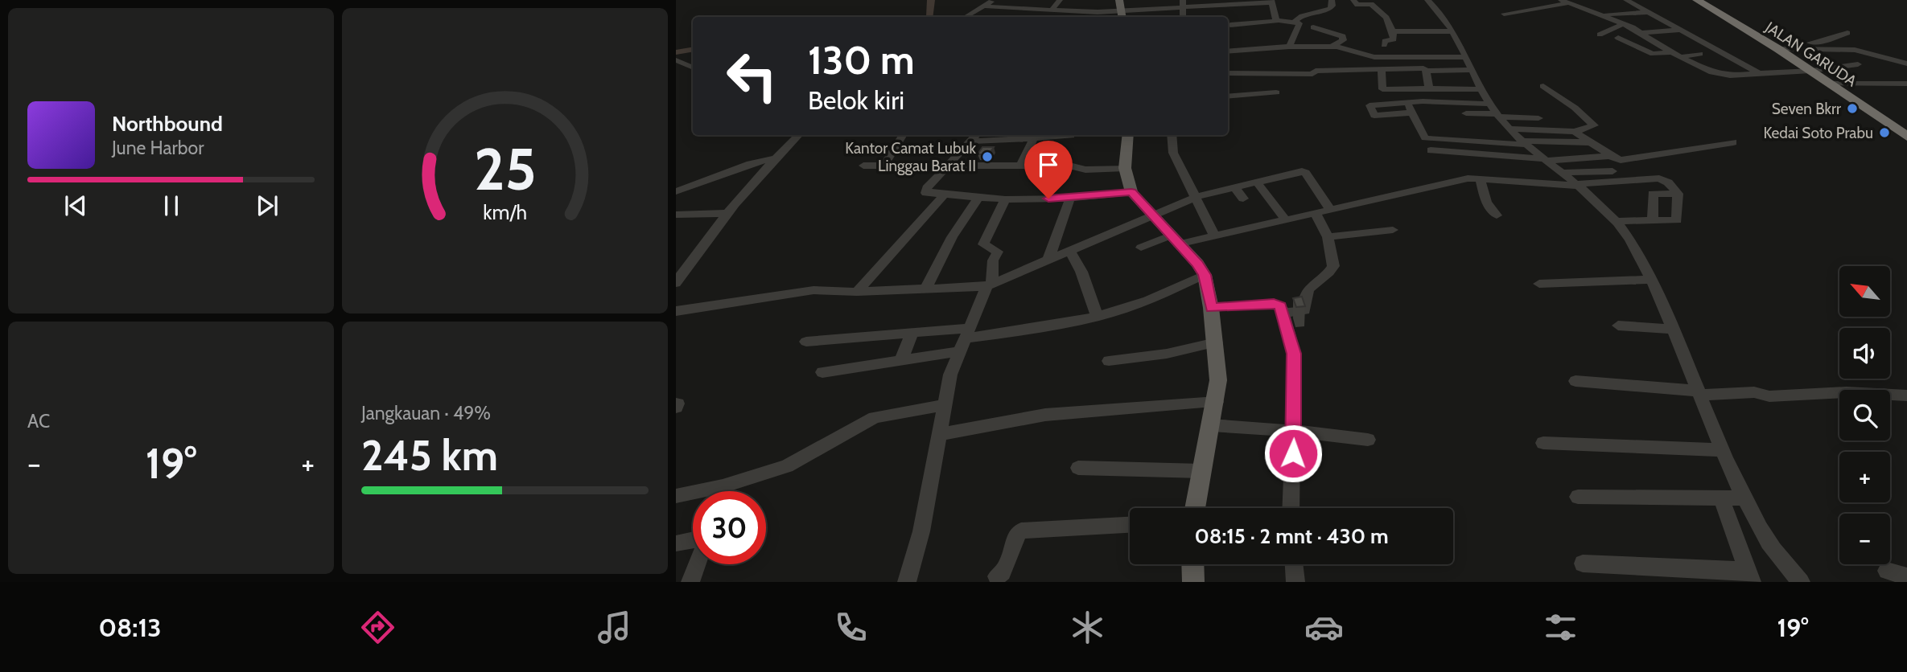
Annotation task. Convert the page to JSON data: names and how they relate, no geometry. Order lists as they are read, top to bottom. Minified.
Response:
{"streets":{"highway":["JALAN GARUDA"]},"places":["Seven Bkrr","Kedai Soto Prabu","Kantor Camat Lubuk Linggau Barat II"],"north":"top left","page":{"turn":["130 m","Belok kiri"],"song":["Northbound","June Harbor"],"map_buttons":["+","−"],"tile":["AC",["Jangkauan · 49%","245 km"]],"heat":["−","19°","+"],"limit":"30","trip":"08:15 · 2 mnt · 430 m","tabs":["08:13","19°"],"gauge":["25","km/h"]}}
